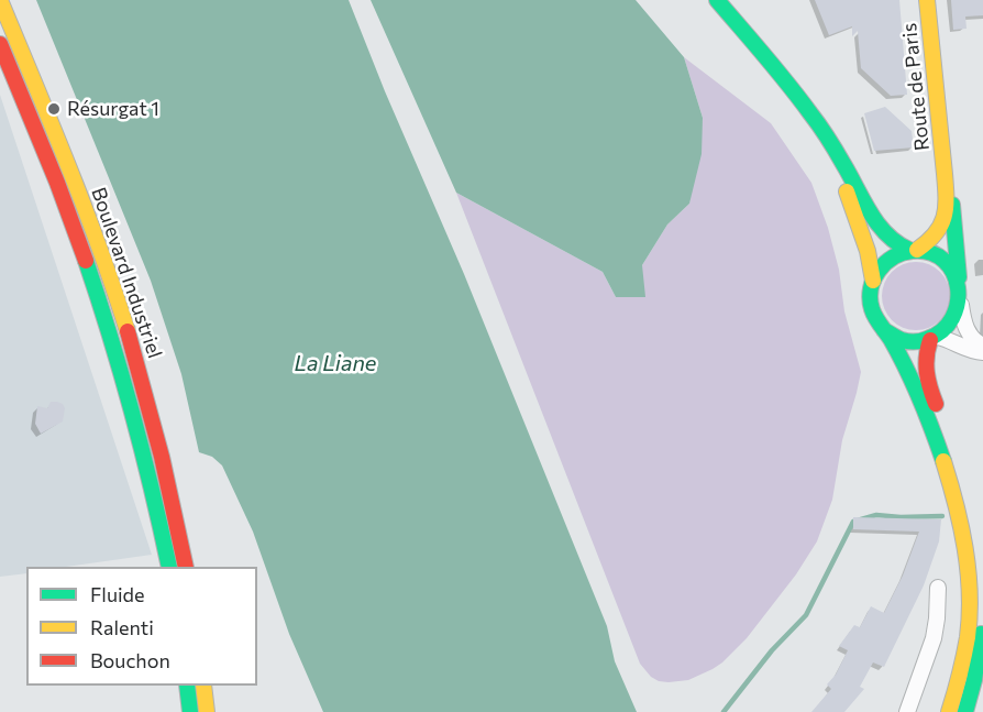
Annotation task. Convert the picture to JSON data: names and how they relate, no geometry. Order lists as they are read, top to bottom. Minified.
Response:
{"streets":{"street":["Route de Paris","Boulevard Industriel"]},"water":["La Liane"],"places":["Résurgat 1"],"legend":["Fluide","Ralenti","Bouchon"]}
